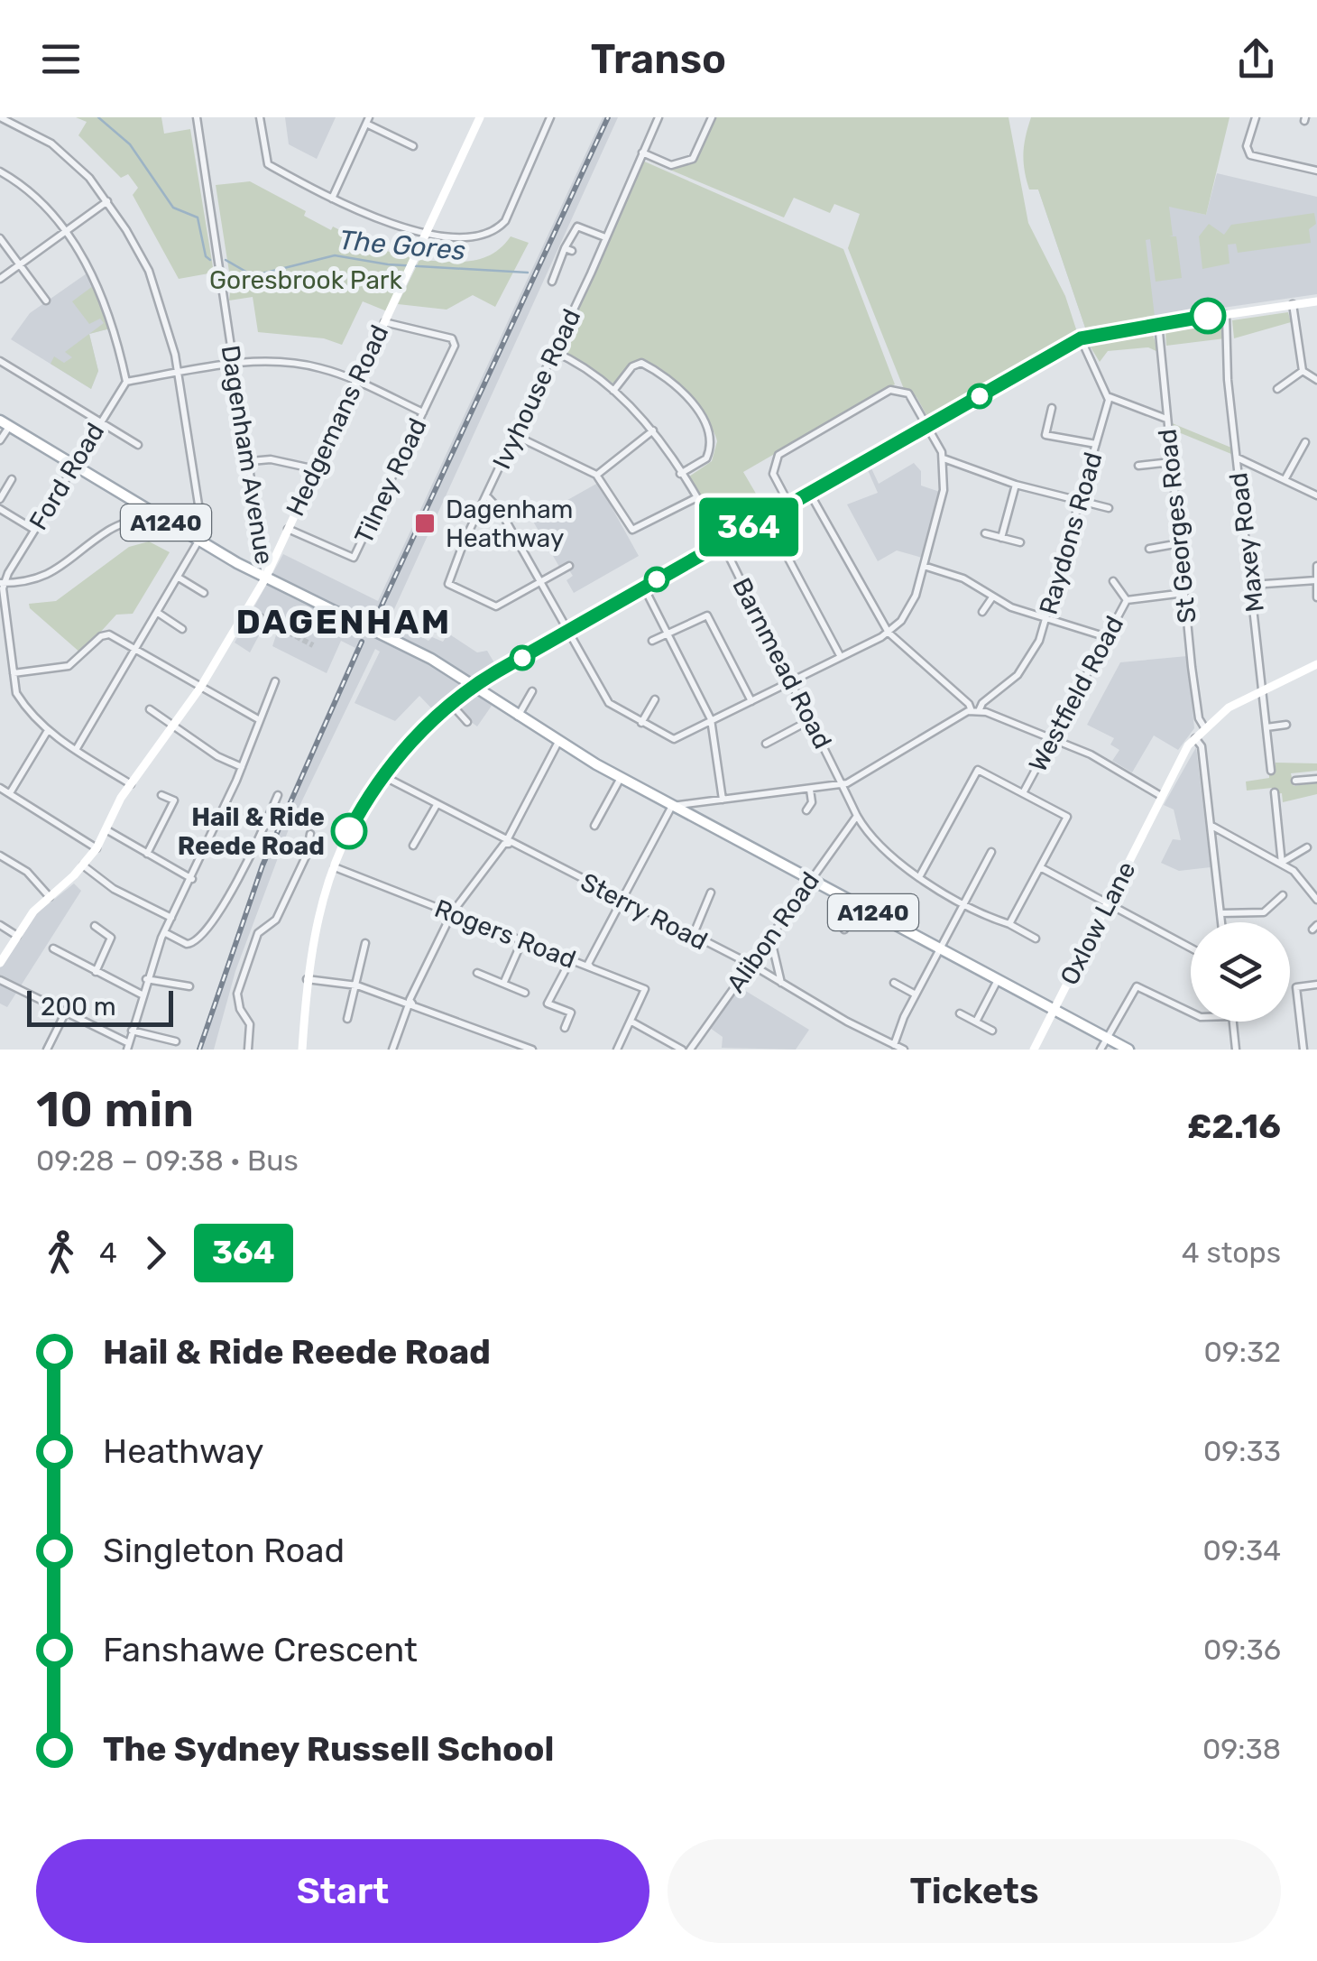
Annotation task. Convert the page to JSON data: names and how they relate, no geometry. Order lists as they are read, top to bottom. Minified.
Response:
{"streets":{"main road":["A1240"],"street":["Ivyhouse Road","Hedgemans Road","Dagenham Avenue","Ford Road","Tilney Road","St Georges Road","Raydons Road","Maxey Road","Barnmead Road","Westfield Road","Sterry Road","Oxlow Lane","Alibon Road","Rogers Road"]},"crossings":[["Ivyhouse Road","Barnmead Road"],["Hedgemans Road","Dagenham Avenue"],["Hedgemans Road","Tilney Road"],["Hedgemans Road","A1240"],["Dagenham Avenue","A1240"],["Ford Road","A1240"],["A1240","Raydons Road"],["A1240","Oxlow Lane"],["A1240","Alibon Road"],["St Georges Road","Westfield Road"],["St Georges Road","Oxlow Lane"],["Raydons Road","Barnmead Road"],["Maxey Road","Oxlow Lane"],["Barnmead Road","Alibon Road"],["Sterry Road","Alibon Road"]],"districts":["DAGENHAM"],"water":["The Gores"],"parks":["Goresbrook Park"],"places":{"transit":["Dagenham Heathway"],"other":["Hail & Ride Reede Road"]},"lines":["bus line 364"],"scale_bar":"200 m","page":{"header":"Transo","on_map":"364","scale":"200 m","heading":["10 min","09:28 – 09:38 · Bus","£2.16"],"legs":["4","364","4 stops"],"list":[{"name":"Hail & Ride Reede Road","value":"09:32"},{"name":"Heathway","value":"09:33"},{"name":"Singleton Road","value":"09:34"},{"name":"Fanshawe Crescent","value":"09:36"},{"name":"The Sydney Russell School","value":"09:38"}],"buttons":["Start","Tickets"]}}
